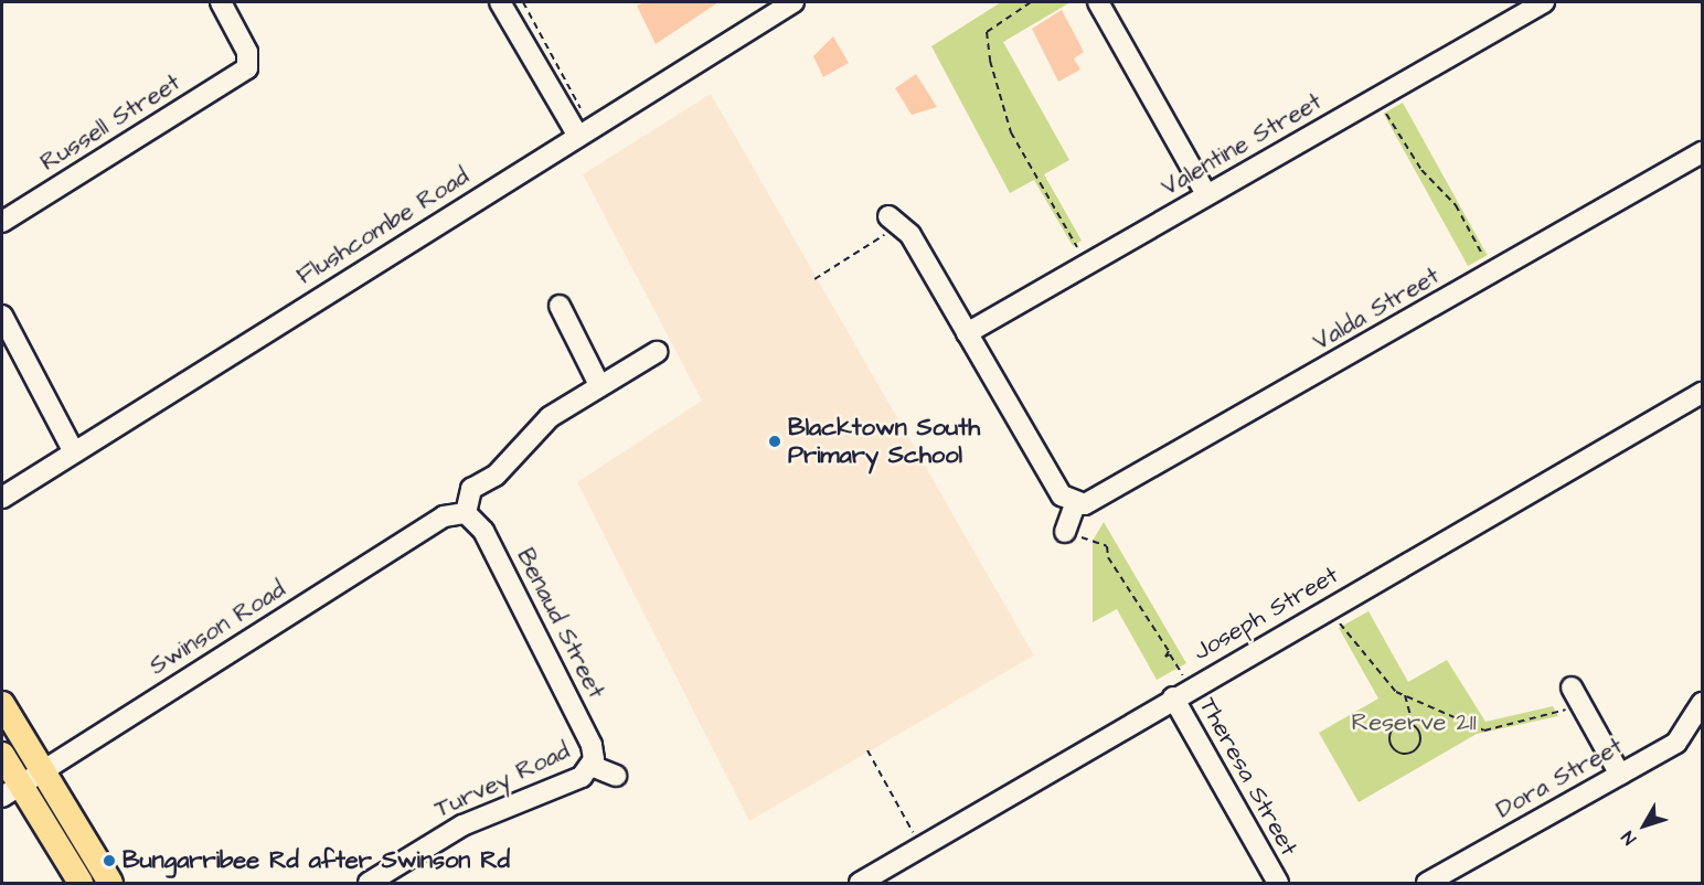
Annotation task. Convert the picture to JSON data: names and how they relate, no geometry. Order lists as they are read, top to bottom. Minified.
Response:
{"streets":{"street":["Russell Street","Valentine Street","Flushcombe Road","Valda Street","Joseph Street","Benaud Street","Swinson Road","Theresa Street","Dora Street","Turvey Road"]},"crossings":[["Joseph Street","Theresa Street"],["Benaud Street","Swinson Road"],["Benaud Street","Turvey Road"]],"parks":["Reserve 211"],"places":["Blacktown South Primary School","Bungarribee Rd after Swinson Rd"],"north":"bottom left"}
